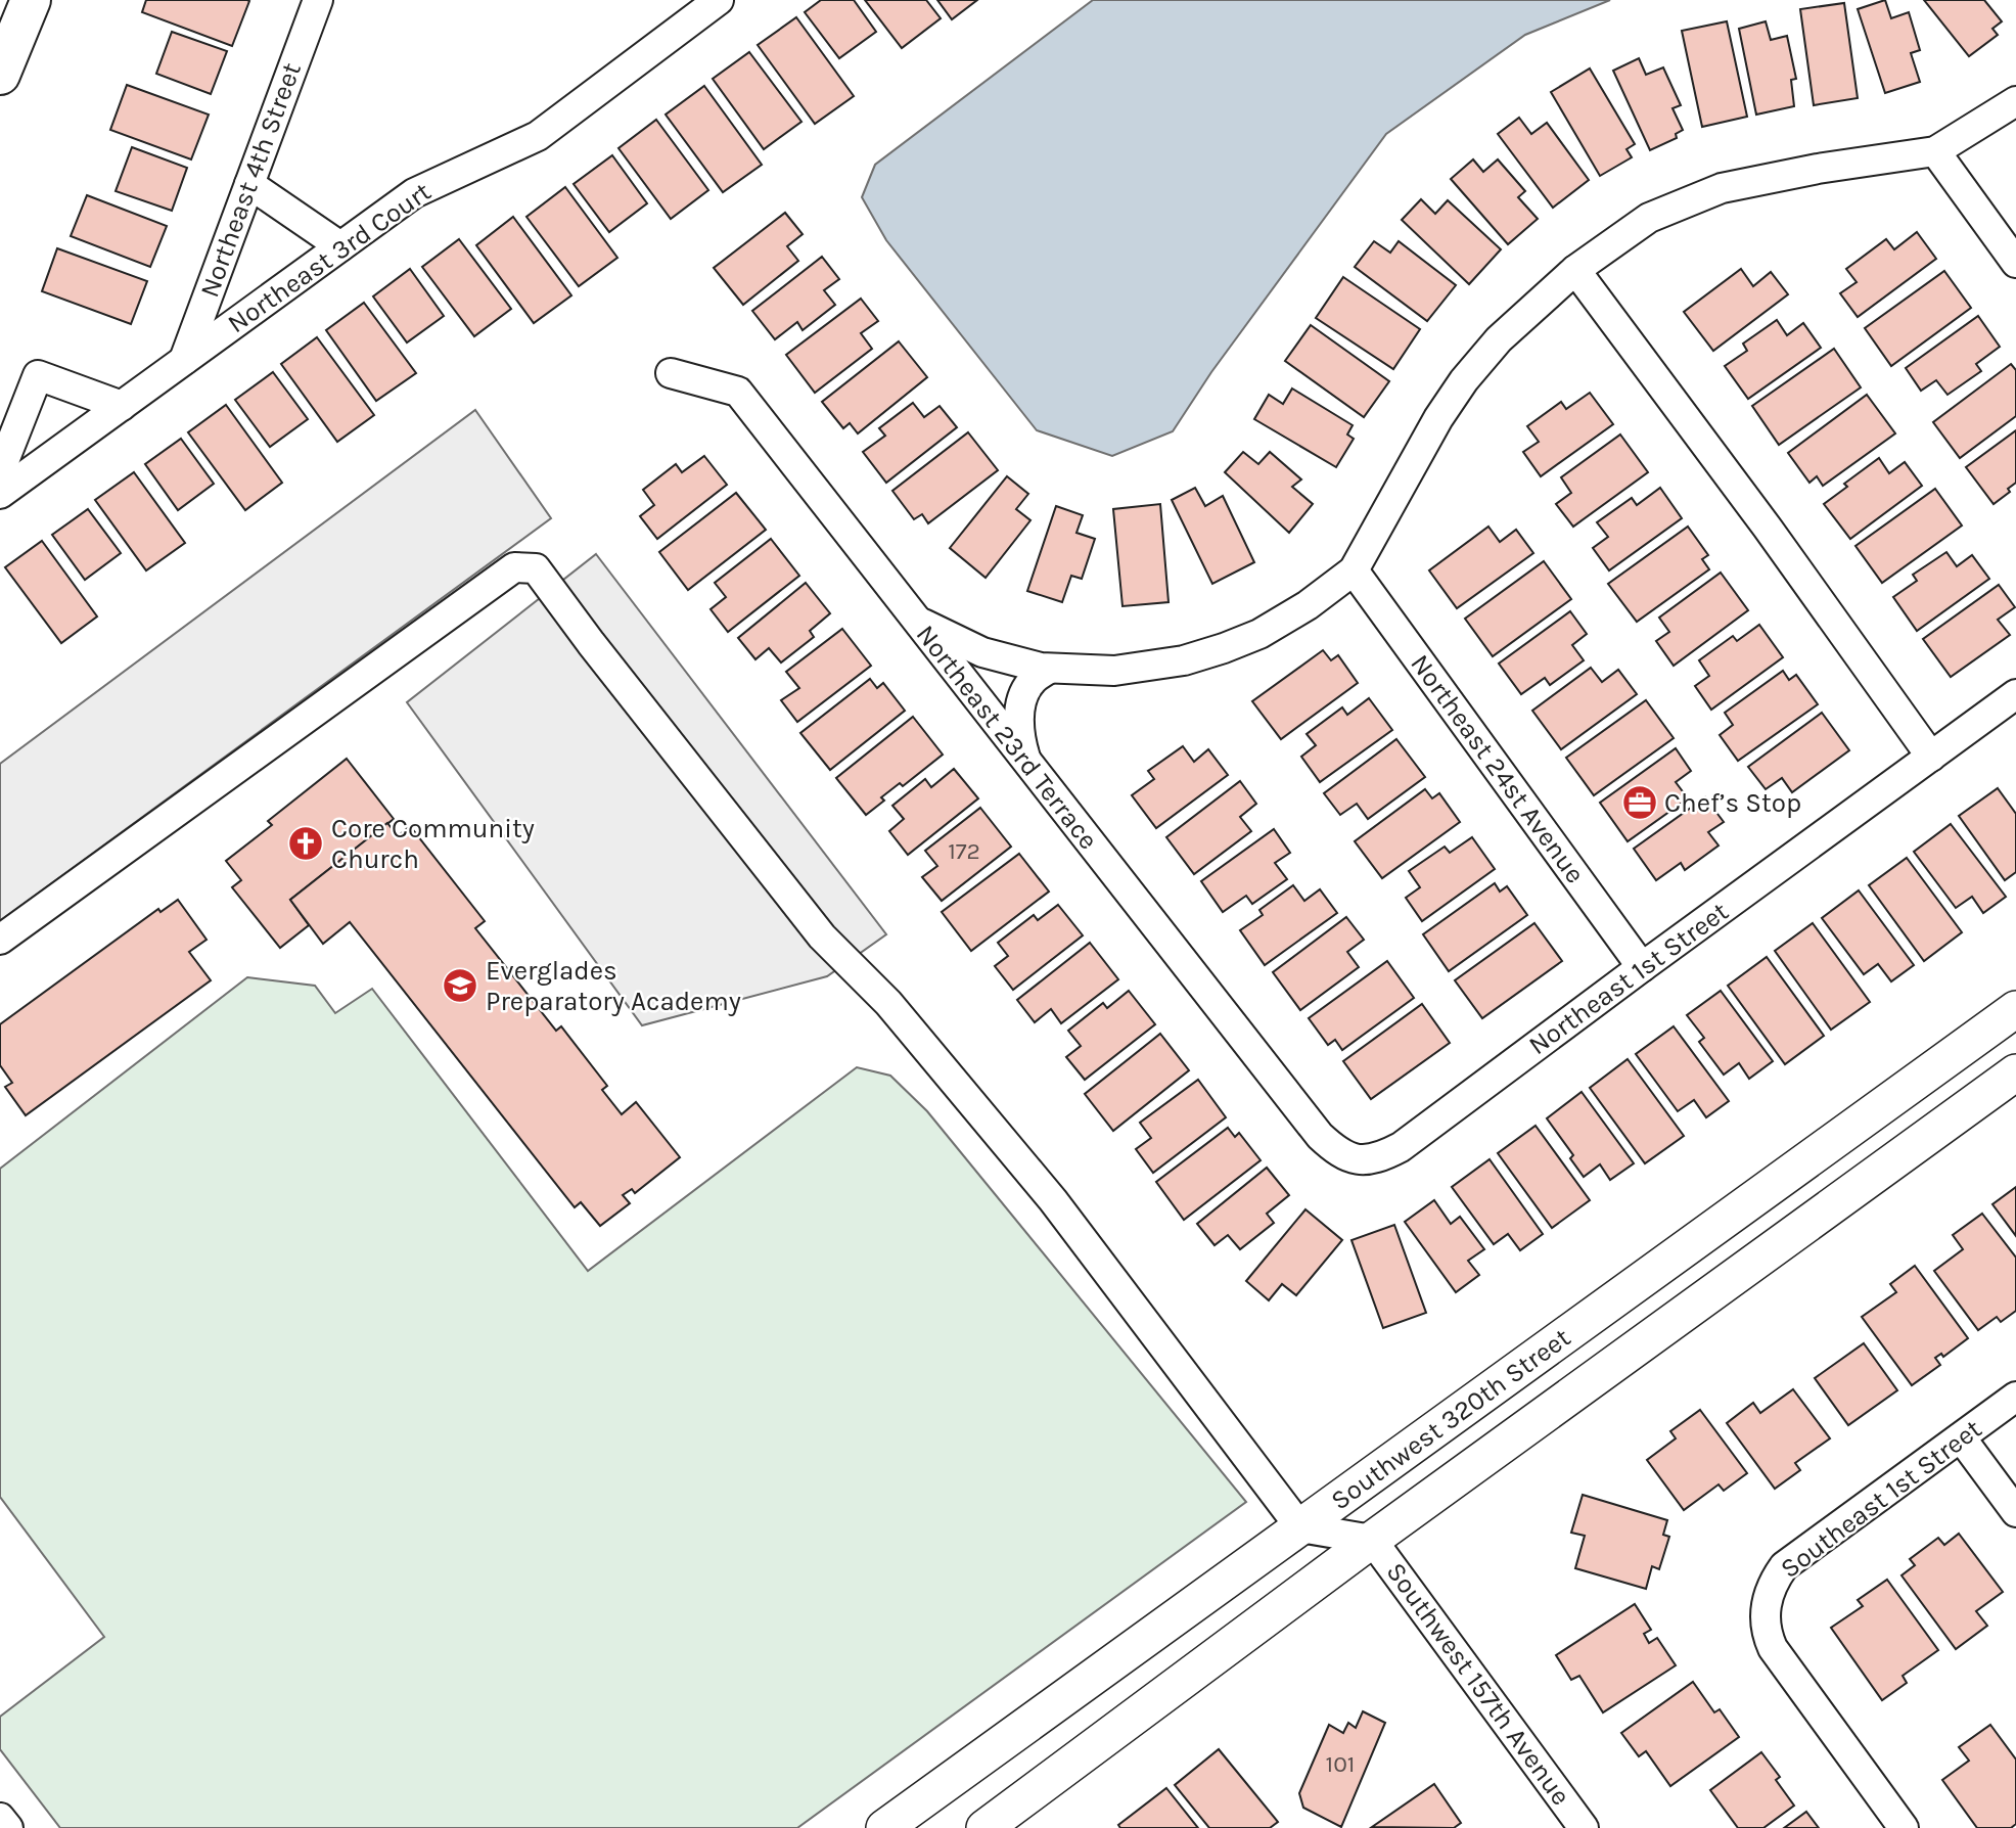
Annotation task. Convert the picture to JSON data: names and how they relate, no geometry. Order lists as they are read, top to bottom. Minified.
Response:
{"streets":{"street":["Northeast 4th Street","Northeast 3rd Court","Northeast 23rd Terrace","Northeast 24st Avenue","Northeast 1st Street","Southwest 320th Street","Southeast 1st Street","Southwest 157th Avenue"]},"crossings":[["Northeast 4th Street","Northeast 3rd Court"],["Northeast 23rd Terrace","Northeast 1st Street"],["Northeast 24st Avenue","Northeast 1st Street"],["Southwest 320th Street","Southwest 157th Avenue"]],"places":{"office":["Chef’s Stop"],"church":["Core Community Church"],"school or university":["Everglades Preparatory Academy"]},"house_numbers":["172","101"]}
